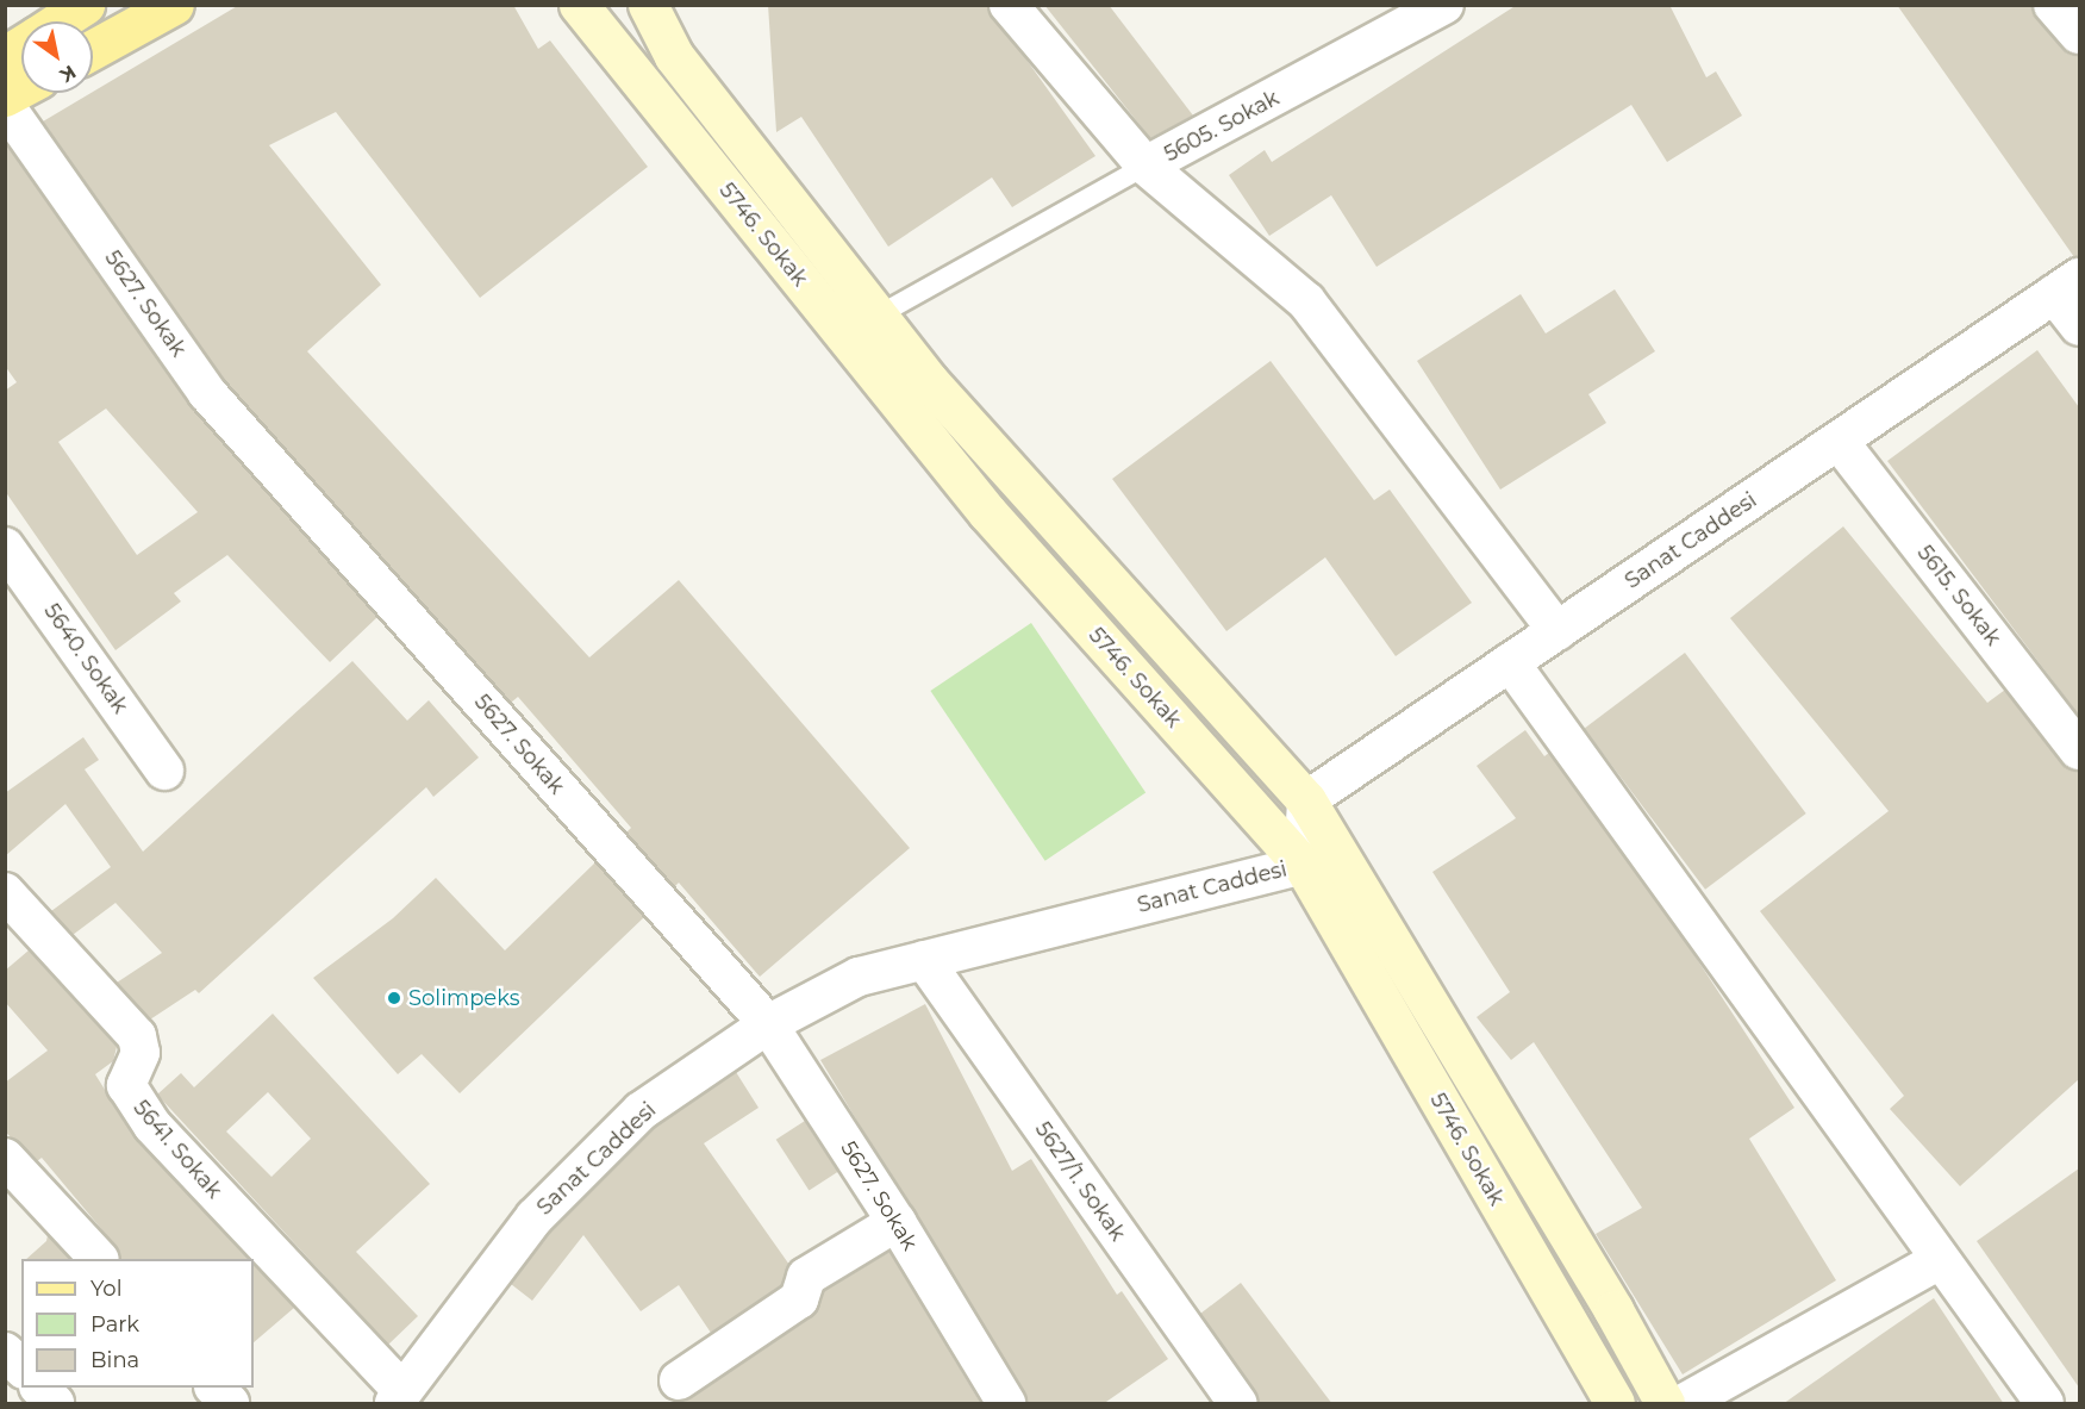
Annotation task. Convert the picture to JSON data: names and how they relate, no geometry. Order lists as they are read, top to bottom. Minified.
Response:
{"streets":{"street":["5605. Sokak","5746. Sokak","5627. Sokak","Sanat Caddesi","5615. Sokak","5640. Sokak","5641. Sokak","5627/1. Sokak"]},"crossings":[["5746. Sokak","Sanat Caddesi"],["5627. Sokak","Sanat Caddesi"],["Sanat Caddesi","5615. Sokak"],["Sanat Caddesi","5641. Sokak"],["Sanat Caddesi","5627/1. Sokak"]],"places":["Solimpeks"],"legend":["Yol","Park","Bina"],"north":"bottom right"}
